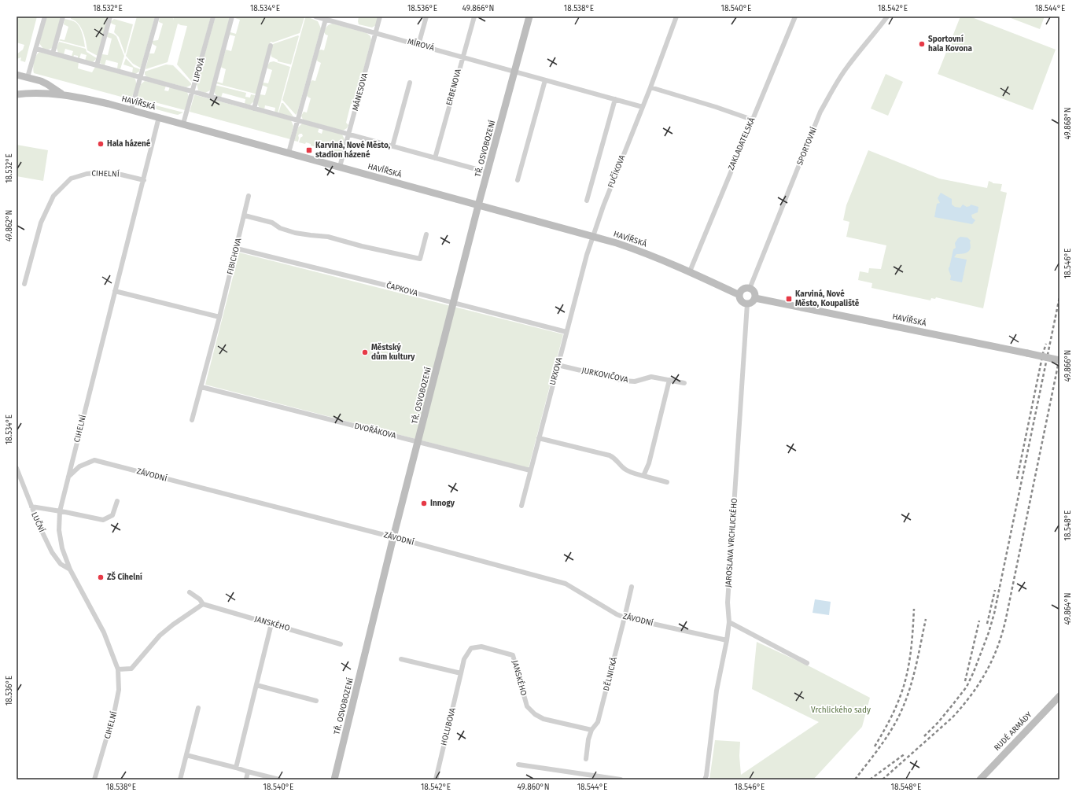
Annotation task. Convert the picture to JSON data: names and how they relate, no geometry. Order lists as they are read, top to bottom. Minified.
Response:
{"streets":{"street":["MÍROVÁ","LIPOVÁ","ERBENOVA","MÁNESOVA","HAVÍŘSKÁ","ZAKLADATELSKÁ","SPORTOVNÍ","TŘ. OSVOBOZENÍ","FUČÍKOVA","CIHELNÍ","FIBICHOVA","ČAPKOVA","URXOVA","JURKOVIČOVA","DVOŘÁKOVA","ZÁVODNÍ","LUČNÍ","JAROSLAVA VRCHLICKÉHO","JANSKÉHO","DĚLNICKÁ","HOLUBOVA","RUDÉ ARMÁDY"]},"crossings":[["MÍROVÁ","ERBENOVA"],["MÍROVÁ","MÁNESOVA"],["MÍROVÁ","TŘ. OSVOBOZENÍ"],["LIPOVÁ","HAVÍŘSKÁ"],["MÁNESOVA","HAVÍŘSKÁ"],["HAVÍŘSKÁ","ZAKLADATELSKÁ"],["HAVÍŘSKÁ","SPORTOVNÍ"],["HAVÍŘSKÁ","TŘ. OSVOBOZENÍ"],["HAVÍŘSKÁ","FUČÍKOVA"],["HAVÍŘSKÁ","CIHELNÍ"],["HAVÍŘSKÁ","URXOVA"],["HAVÍŘSKÁ","JAROSLAVA VRCHLICKÉHO"],["SPORTOVNÍ","JAROSLAVA VRCHLICKÉHO"],["TŘ. OSVOBOZENÍ","ČAPKOVA"],["TŘ. OSVOBOZENÍ","DVOŘÁKOVA"],["TŘ. OSVOBOZENÍ","ZÁVODNÍ"],["FUČÍKOVA","URXOVA"],["CIHELNÍ","ZÁVODNÍ"],["CIHELNÍ","LUČNÍ"],["FIBICHOVA","ČAPKOVA"],["FIBICHOVA","DVOŘÁKOVA"],["ČAPKOVA","URXOVA"],["URXOVA","JURKOVIČOVA"],["URXOVA","DVOŘÁKOVA"],["ZÁVODNÍ","JAROSLAVA VRCHLICKÉHO"],["ZÁVODNÍ","DĚLNICKÁ"],["JANSKÉHO","DĚLNICKÁ"],["JANSKÉHO","HOLUBOVA"]],"parks":["Vrchlického sady"],"places":{"other":["Sportovní hala Kovona","Hala házené","Městský dům kultury","Innogy","ZŠ Cihelní"],"transit":["Karviná, Nové Město, stadion házené","Karviná, Nové Město, Koupaliště"]},"coordinates":["18.532°E","18.534°E","18.536°E","49.866°N","18.538°E","18.540°E","18.542°E","18.544°E","49.868°N","49.862°N","18.546°E","18.548°E","49.864°N","49.860°N"]}
